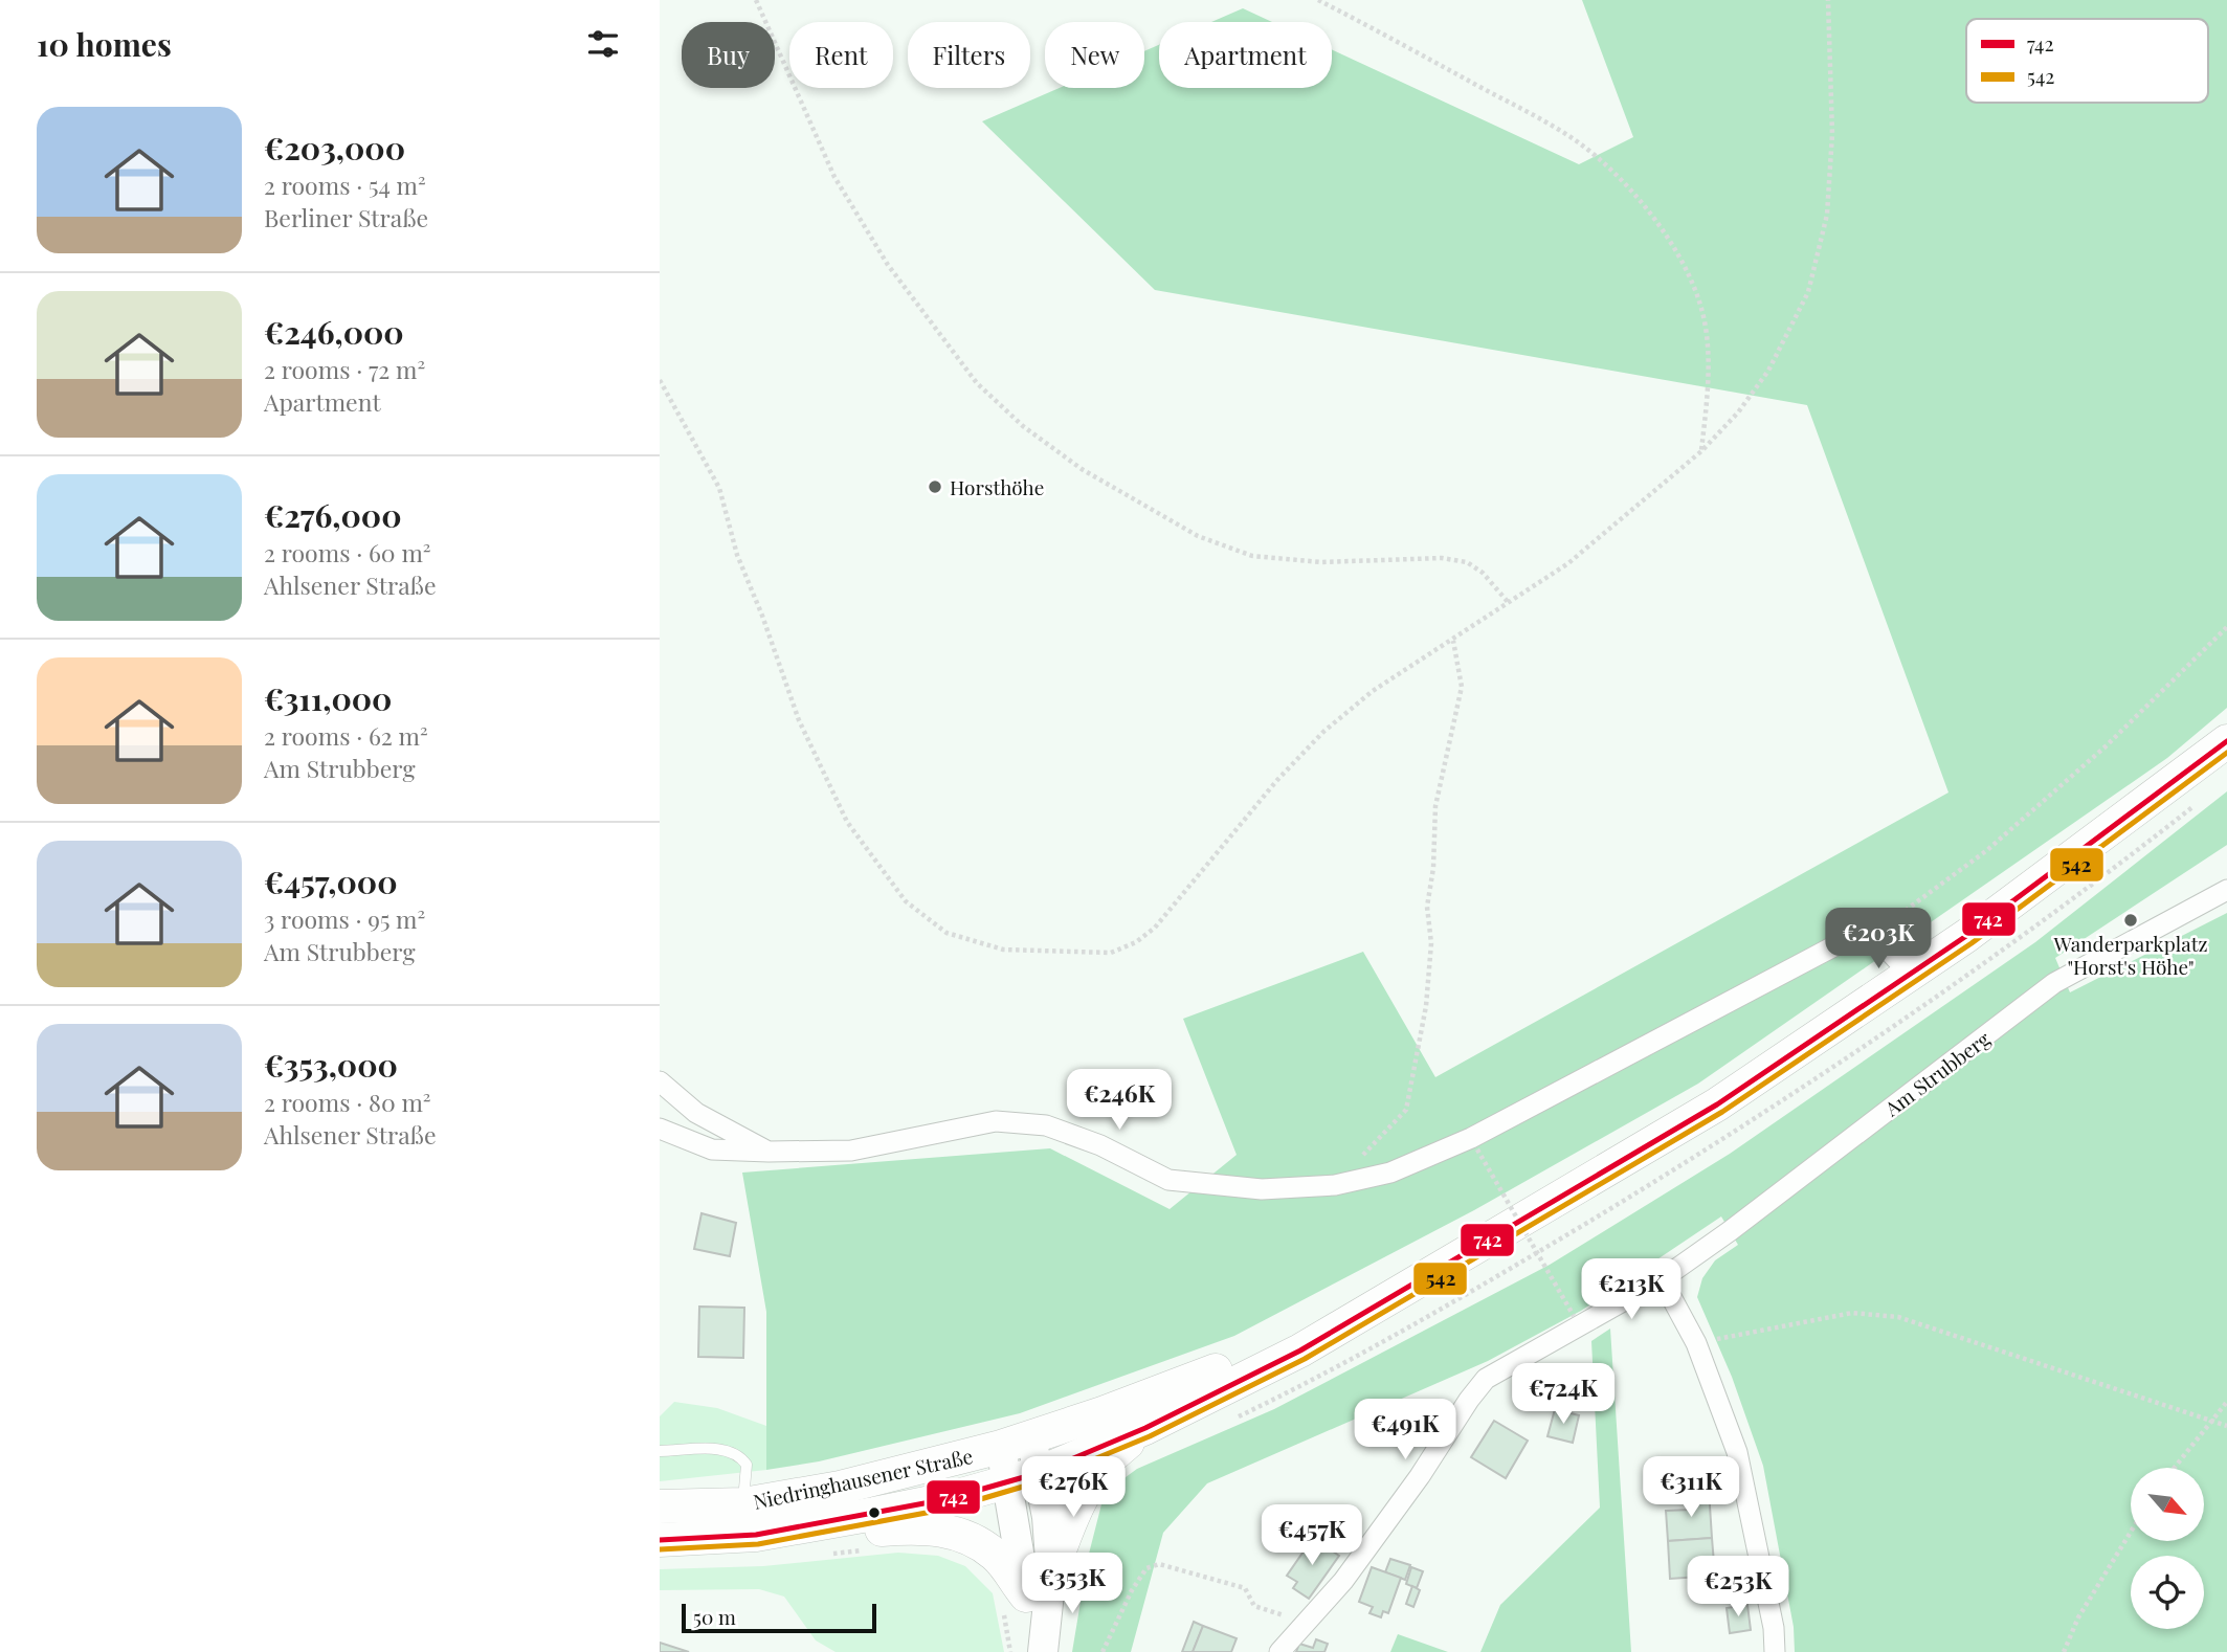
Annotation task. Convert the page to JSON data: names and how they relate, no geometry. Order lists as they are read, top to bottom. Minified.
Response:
{"streets":{"main road":["Niedringhausener Straße"],"street":["Am Strubberg"]},"places":["Horsthöhe","Wanderparkplatz \"Horst's Höhe\""],"lines":["transit line 742","transit line 542"],"legend":["742","542"],"scale_bar":"50 m","north":"bottom right","page":{"heading":"10 homes","chip":["Buy","Rent","Filters","New","Apartment"],"list":[{"name":"€203,000","note":"2 rooms · 54 m² · Berliner Straße"},{"name":"€246,000","note":"2 rooms · 72 m² · Apartment"},{"name":"€276,000","note":"2 rooms · 60 m² · Ahlsener Straße"},{"name":"€311,000","note":"2 rooms · 62 m² · Am Strubberg"},{"name":"€457,000","note":"3 rooms · 95 m² · Am Strubberg"},{"name":"€353,000","note":"2 rooms · 80 m² · Ahlsener Straße"}],"price":["€203K","€246K","€213K","€724K","€491K","€276K","€311K","€457K","€353K","€253K"],"scale":"50 m"}}
